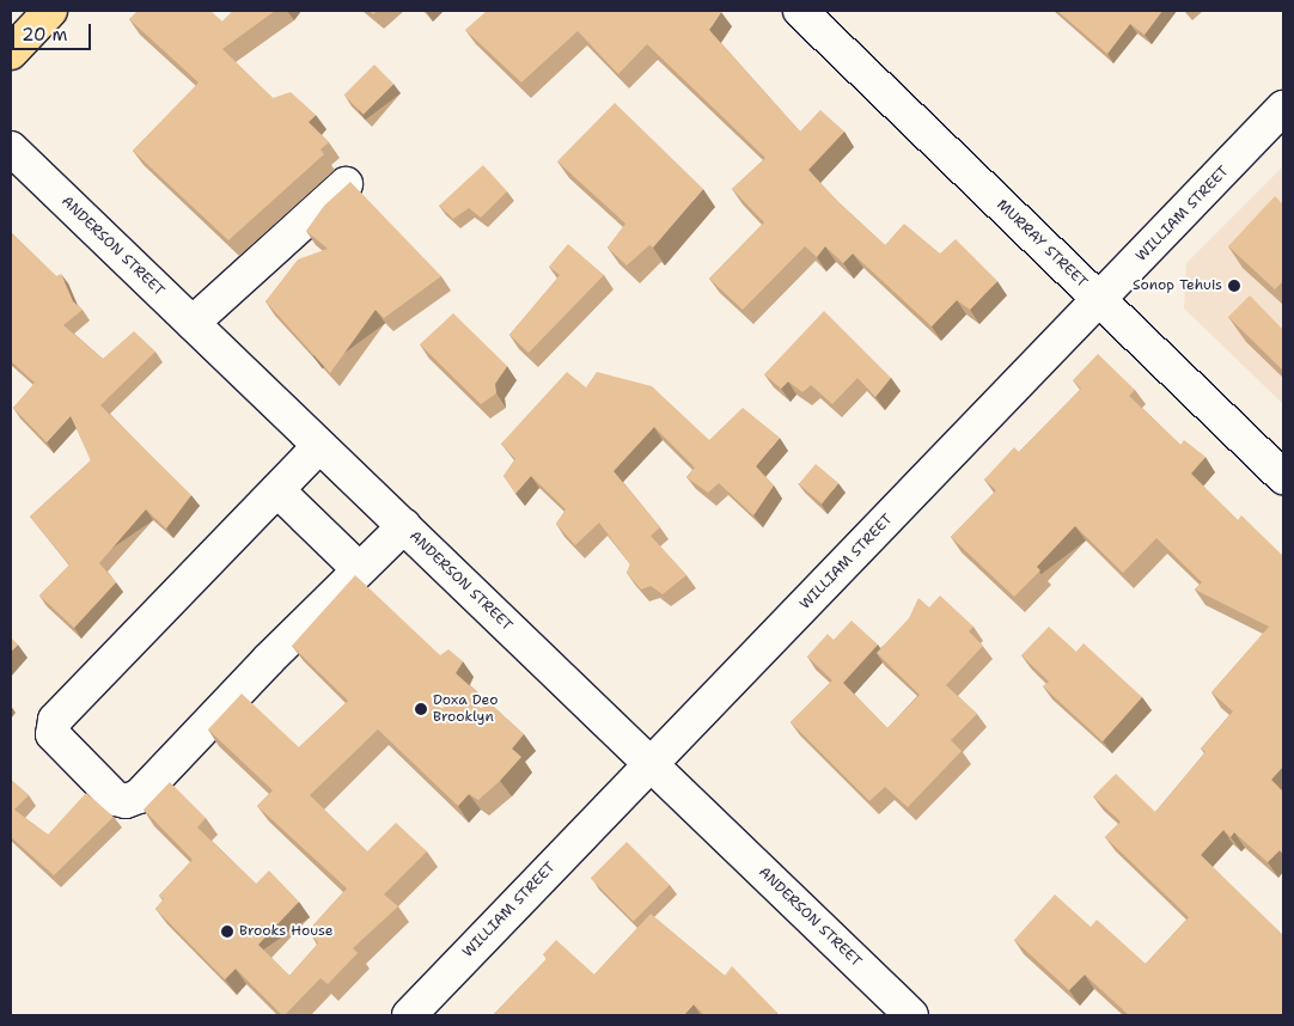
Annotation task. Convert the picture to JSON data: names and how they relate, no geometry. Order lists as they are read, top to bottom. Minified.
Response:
{"streets":{"street":["WILLIAM STREET","MURRAY STREET","ANDERSON STREET"]},"crossings":[["WILLIAM STREET","MURRAY STREET"],["WILLIAM STREET","ANDERSON STREET"]],"places":["Sonop Tehuis","Doxa Deo Brooklyn","Brooks House"],"scale_bar":"20 m"}
